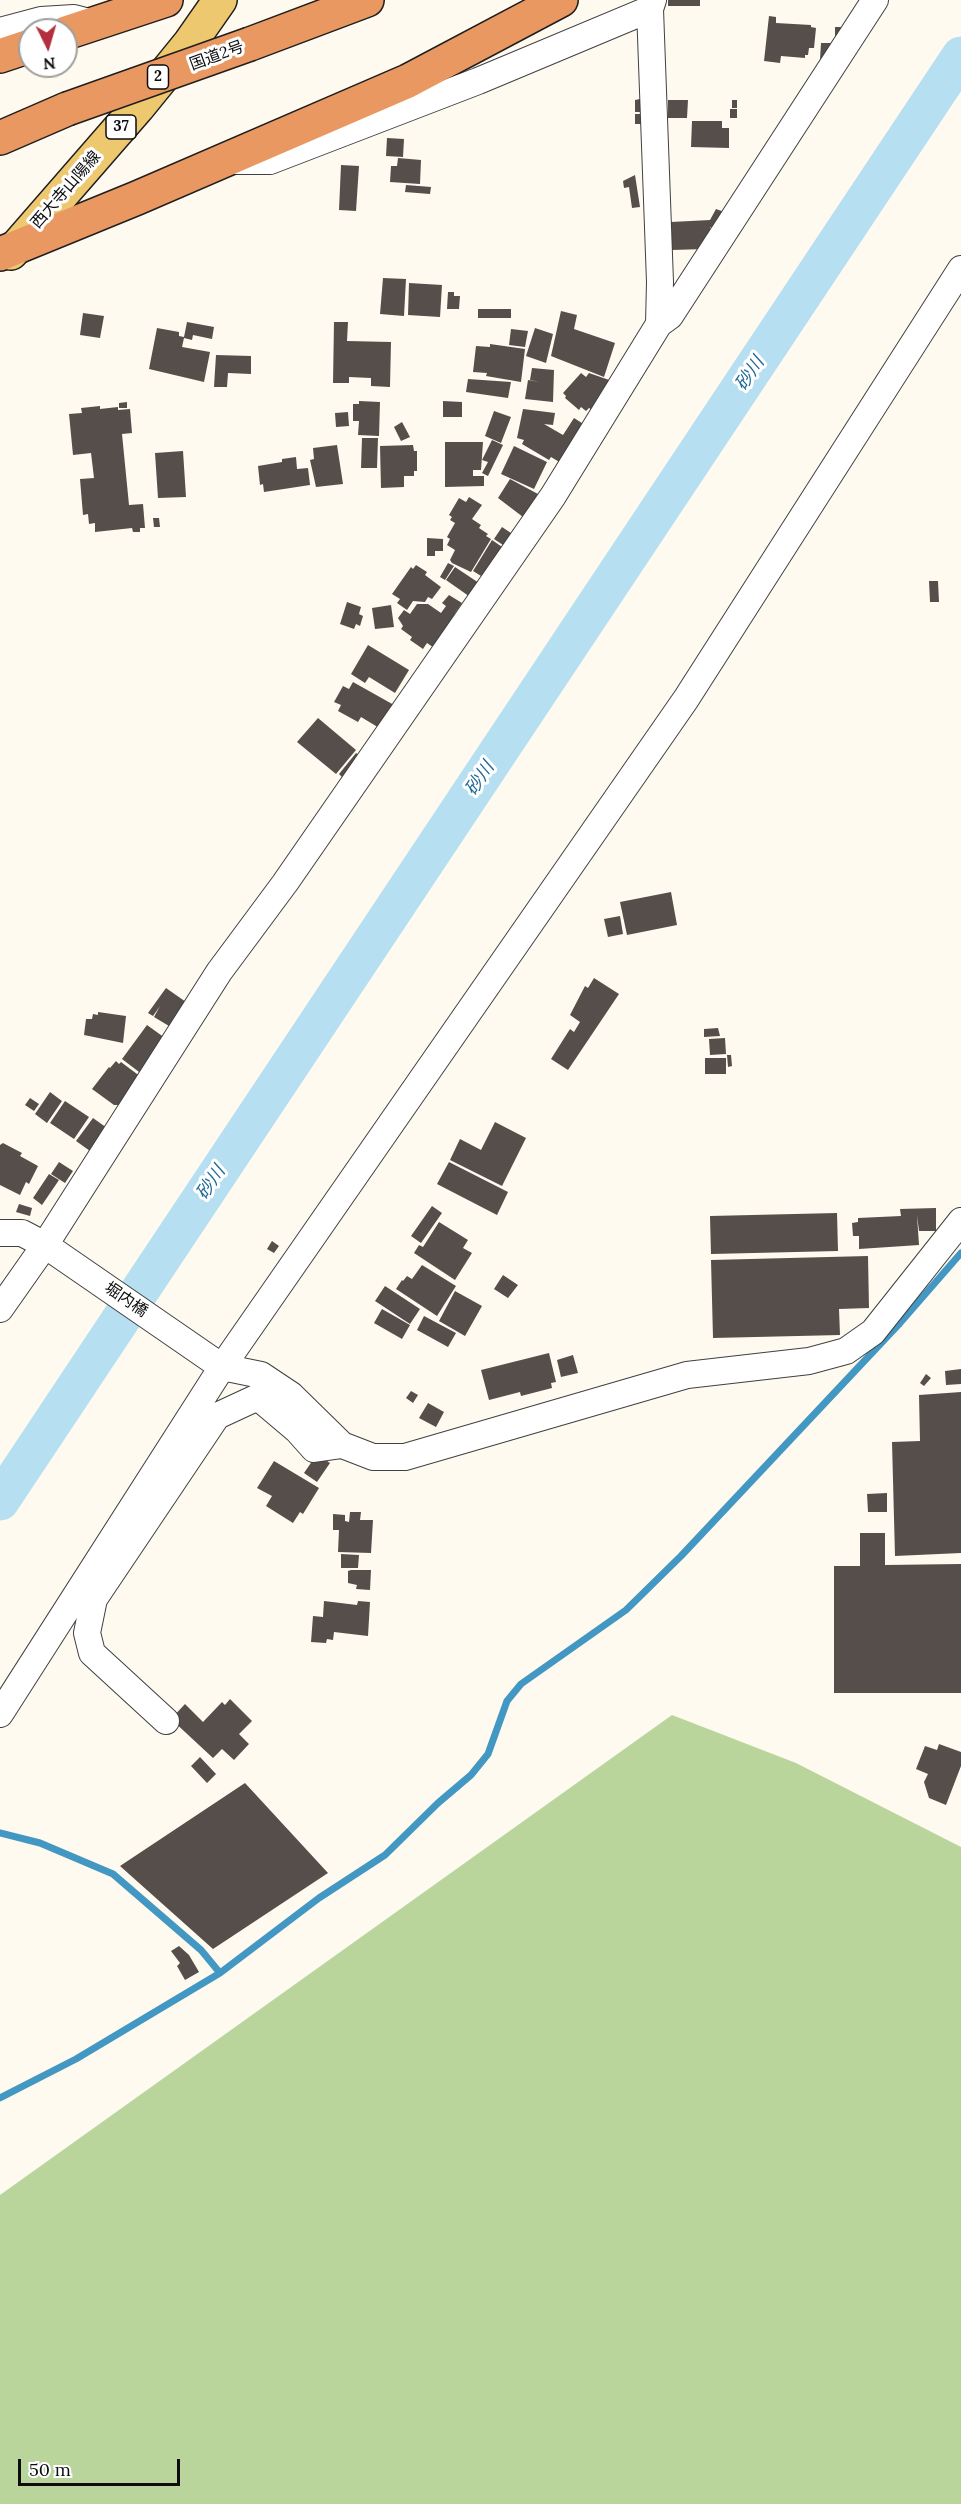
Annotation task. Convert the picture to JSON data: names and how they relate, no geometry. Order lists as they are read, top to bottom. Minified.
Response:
{"streets":{"highway":["国道2号","2"],"main road":["37","西大寺山陽線"],"street":["堀内橋"]},"water":["砂川"],"scale_bar":"50 m","north":"bottom"}
